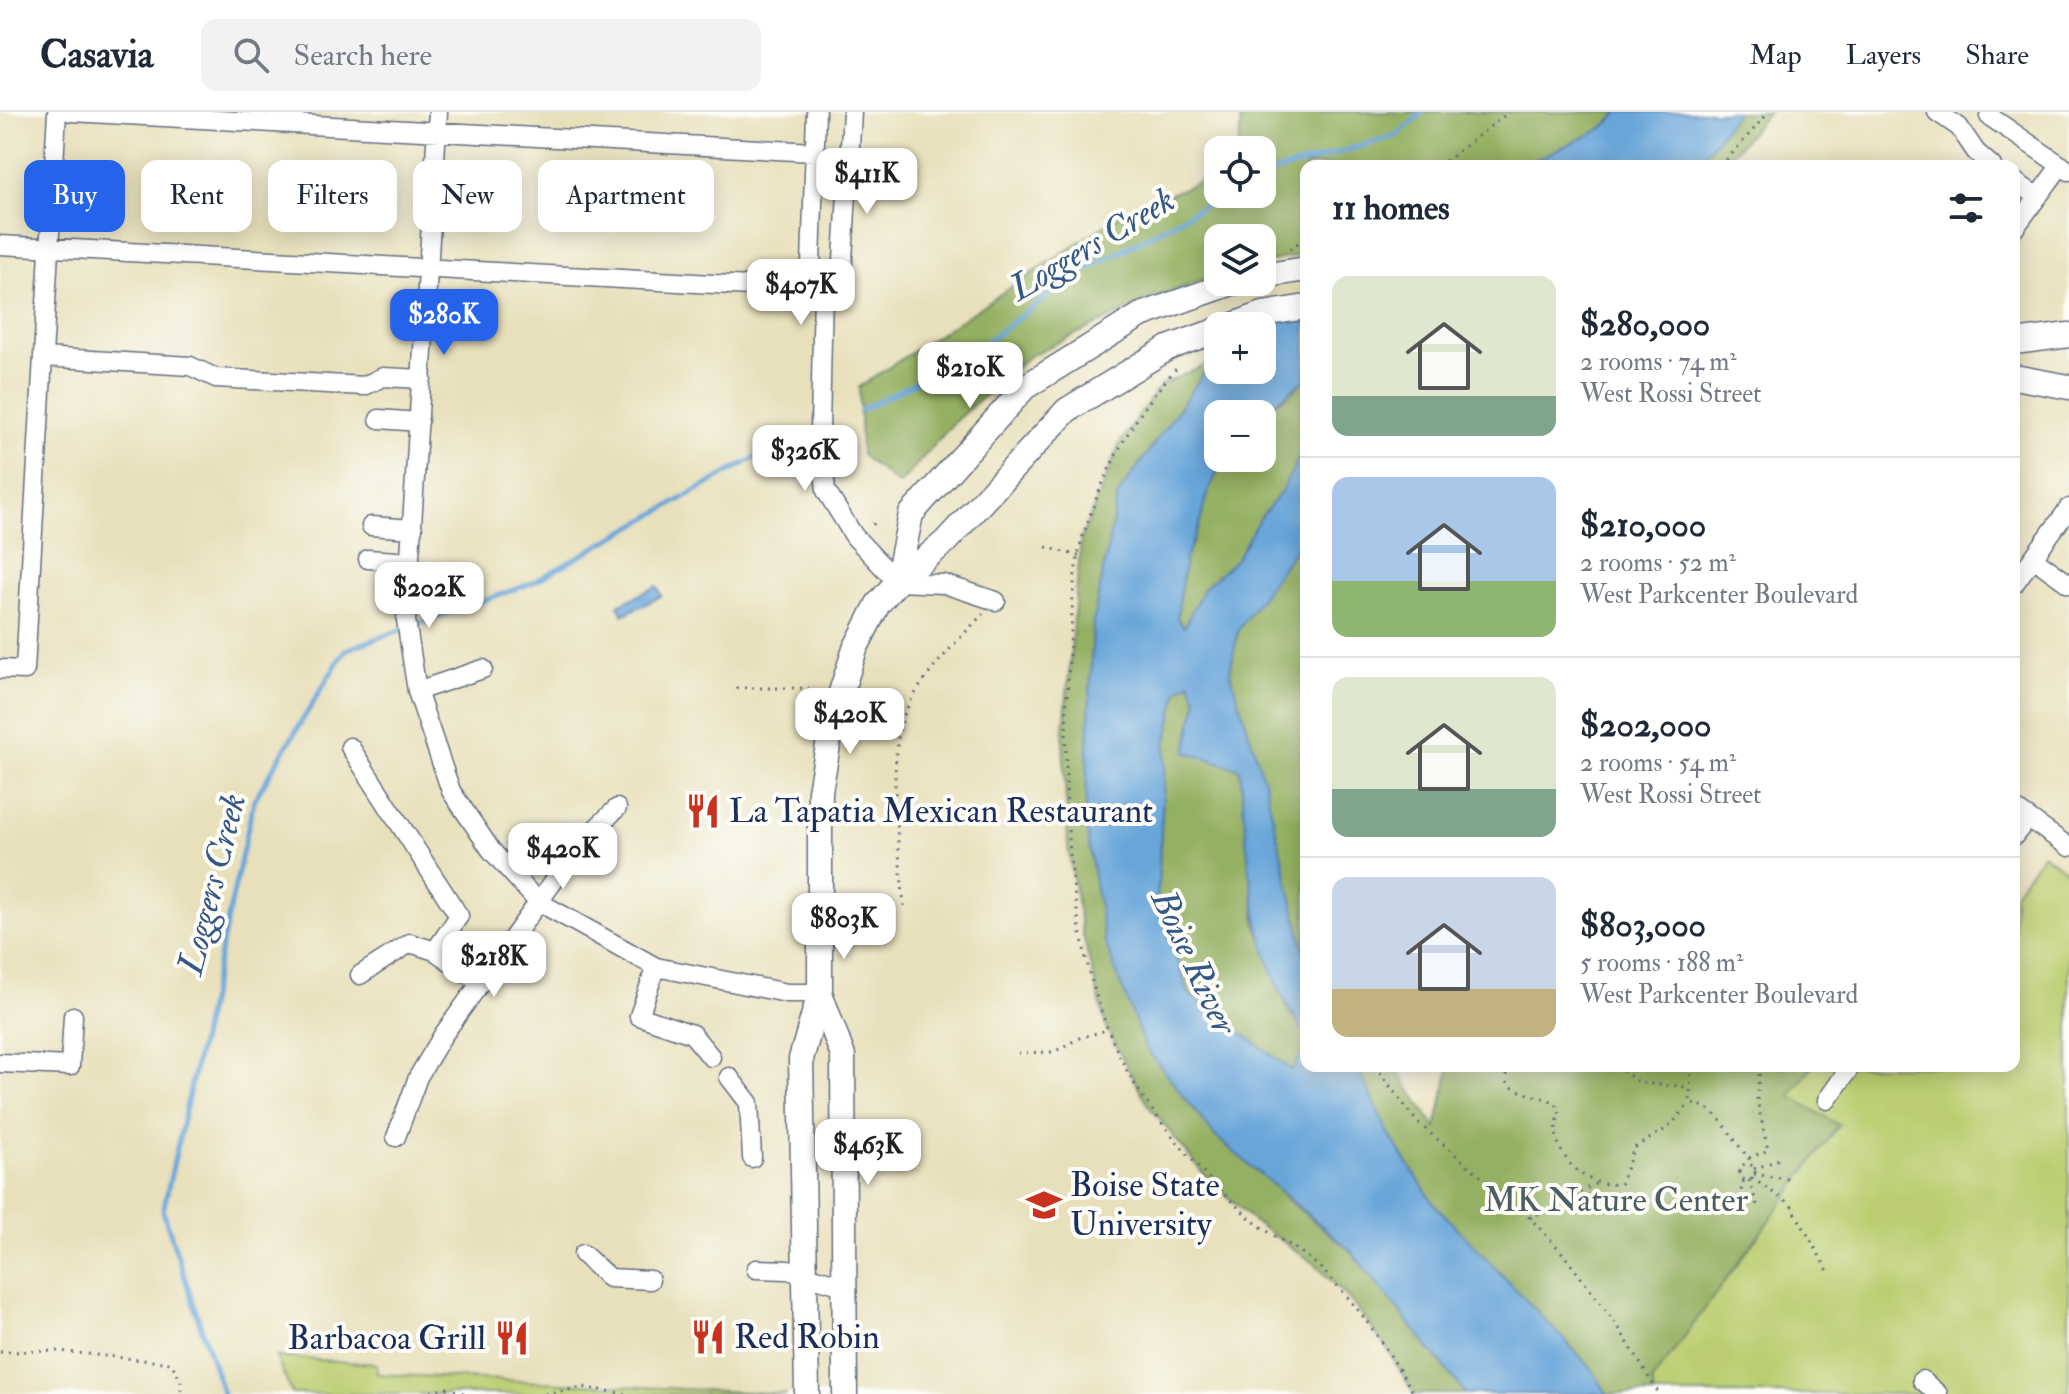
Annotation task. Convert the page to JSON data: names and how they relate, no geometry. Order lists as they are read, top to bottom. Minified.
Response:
{"water":["Loggers Creek","Boise River"],"parks":["MK Nature Center"],"places":{"restaurant":["La Tapatia Mexican Restaurant","Red Robin","Barbacoa Grill"],"school or university":["Boise State University"]},"page":{"header":"Casavia","search":"Search here","nav":["Map","Layers","Share"],"map_buttons":["+","−"],"price":["$411K","$407K","$280K","$210K","$326K","$202K","$420K","$420K","$803K","$218K","$463K"],"chip":["Buy","Rent","Filters","New","Apartment"],"heading":"11 homes","list":[{"name":"$280,000","note":"2 rooms · 74 m² · West Rossi Street"},{"name":"$210,000","note":"2 rooms · 52 m² · West Parkcenter Boulevard"},{"name":"$202,000","note":"2 rooms · 54 m² · West Rossi Street"},{"name":"$803,000","note":"5 rooms · 188 m² · West Parkcenter Boulevard"}]}}
